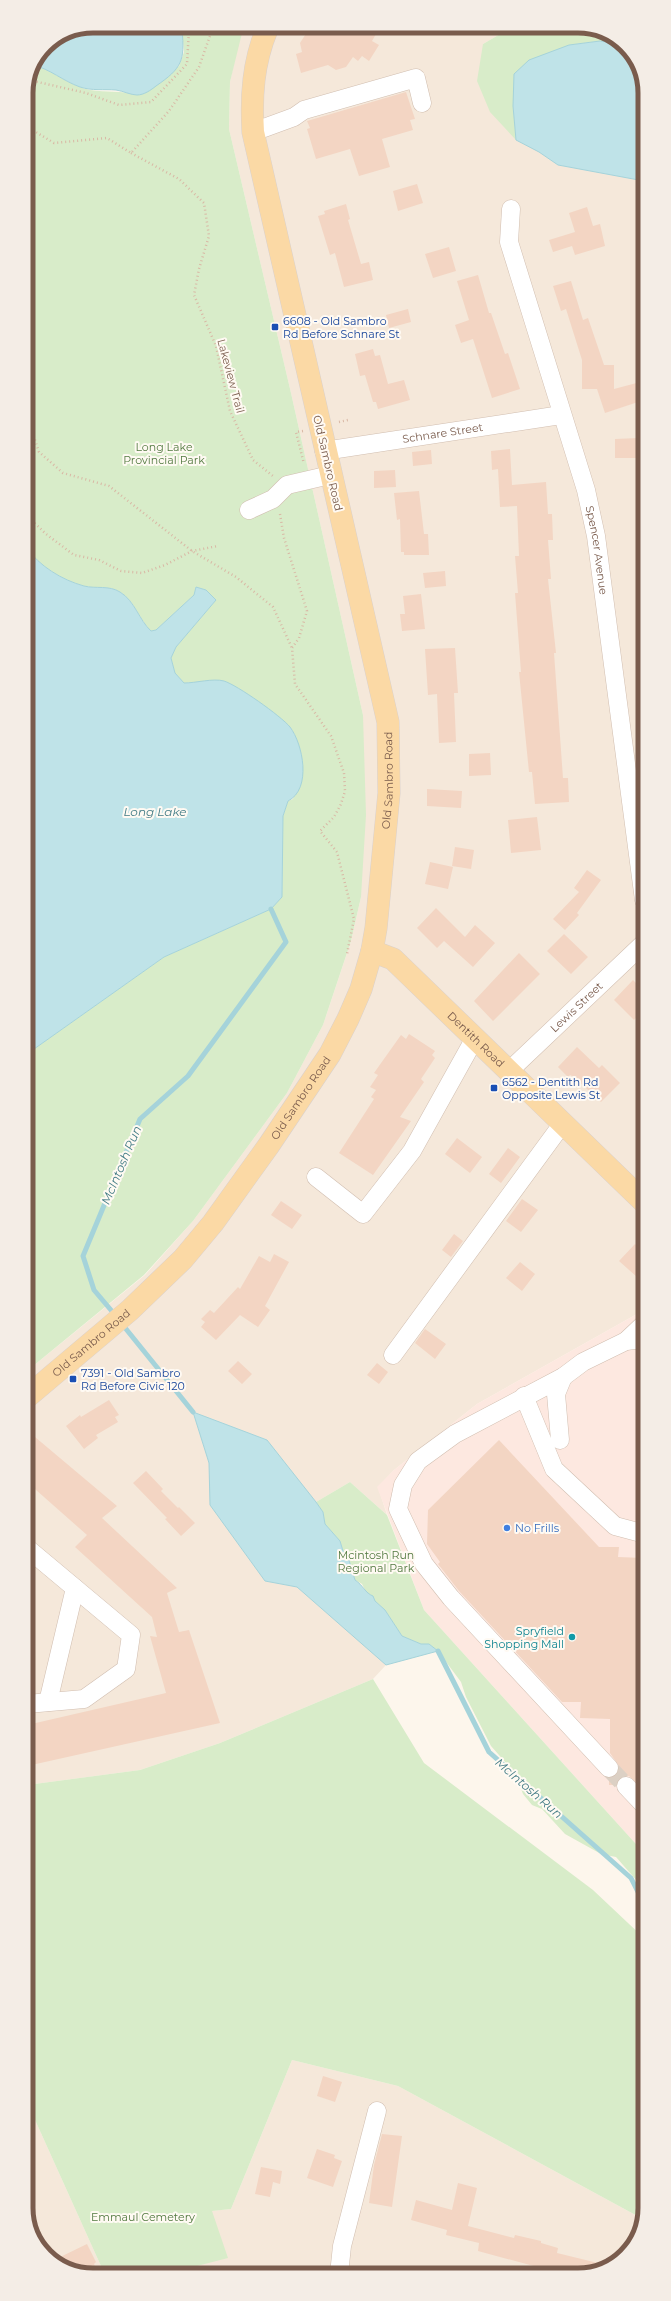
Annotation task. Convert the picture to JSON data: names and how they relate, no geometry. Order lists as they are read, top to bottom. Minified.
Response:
{"streets":{"main road":["Old Sambro Road","Dentith Road"],"street":["Schnare Street","Spencer Avenue","Lewis Street"],"path":["Lakeview Trail"]},"crossings":[["Schnare Street","Old Sambro Road"],["Schnare Street","Spencer Avenue"],["Old Sambro Road","Dentith Road"],["Lewis Street","Dentith Road"]],"water":["Long Lake","McIntosh Run"],"parks":["Long Lake Provincial Park","Mcintosh Run Regional Park","Emmaul Cemetery"],"places":{"transit":["6608 - Old Sambro Rd Before Schnare St","6562 - Dentith Rd Opposite Lewis St","7391 - Old Sambro Rd Before Civic 120"],"other":["No Frills","Spryfield Shopping Mall"]}}
